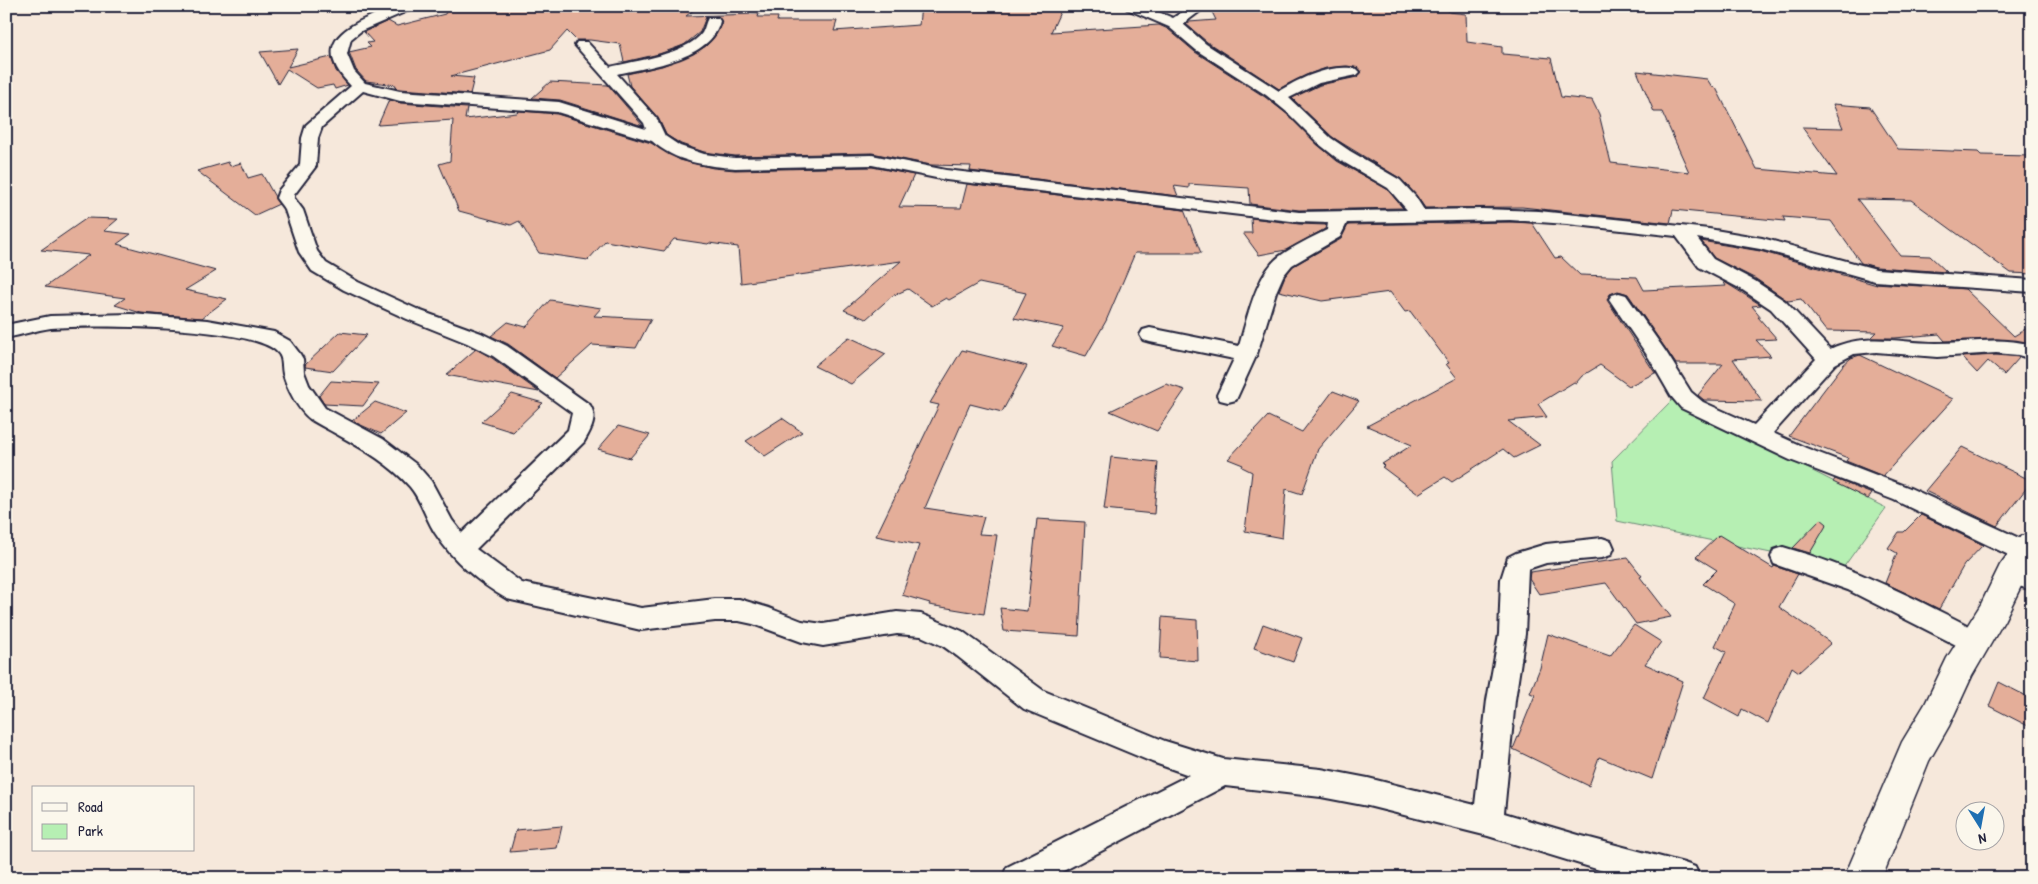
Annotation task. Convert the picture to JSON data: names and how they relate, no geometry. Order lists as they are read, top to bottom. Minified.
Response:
{"legend":["Road","Park"],"north":"bottom"}
